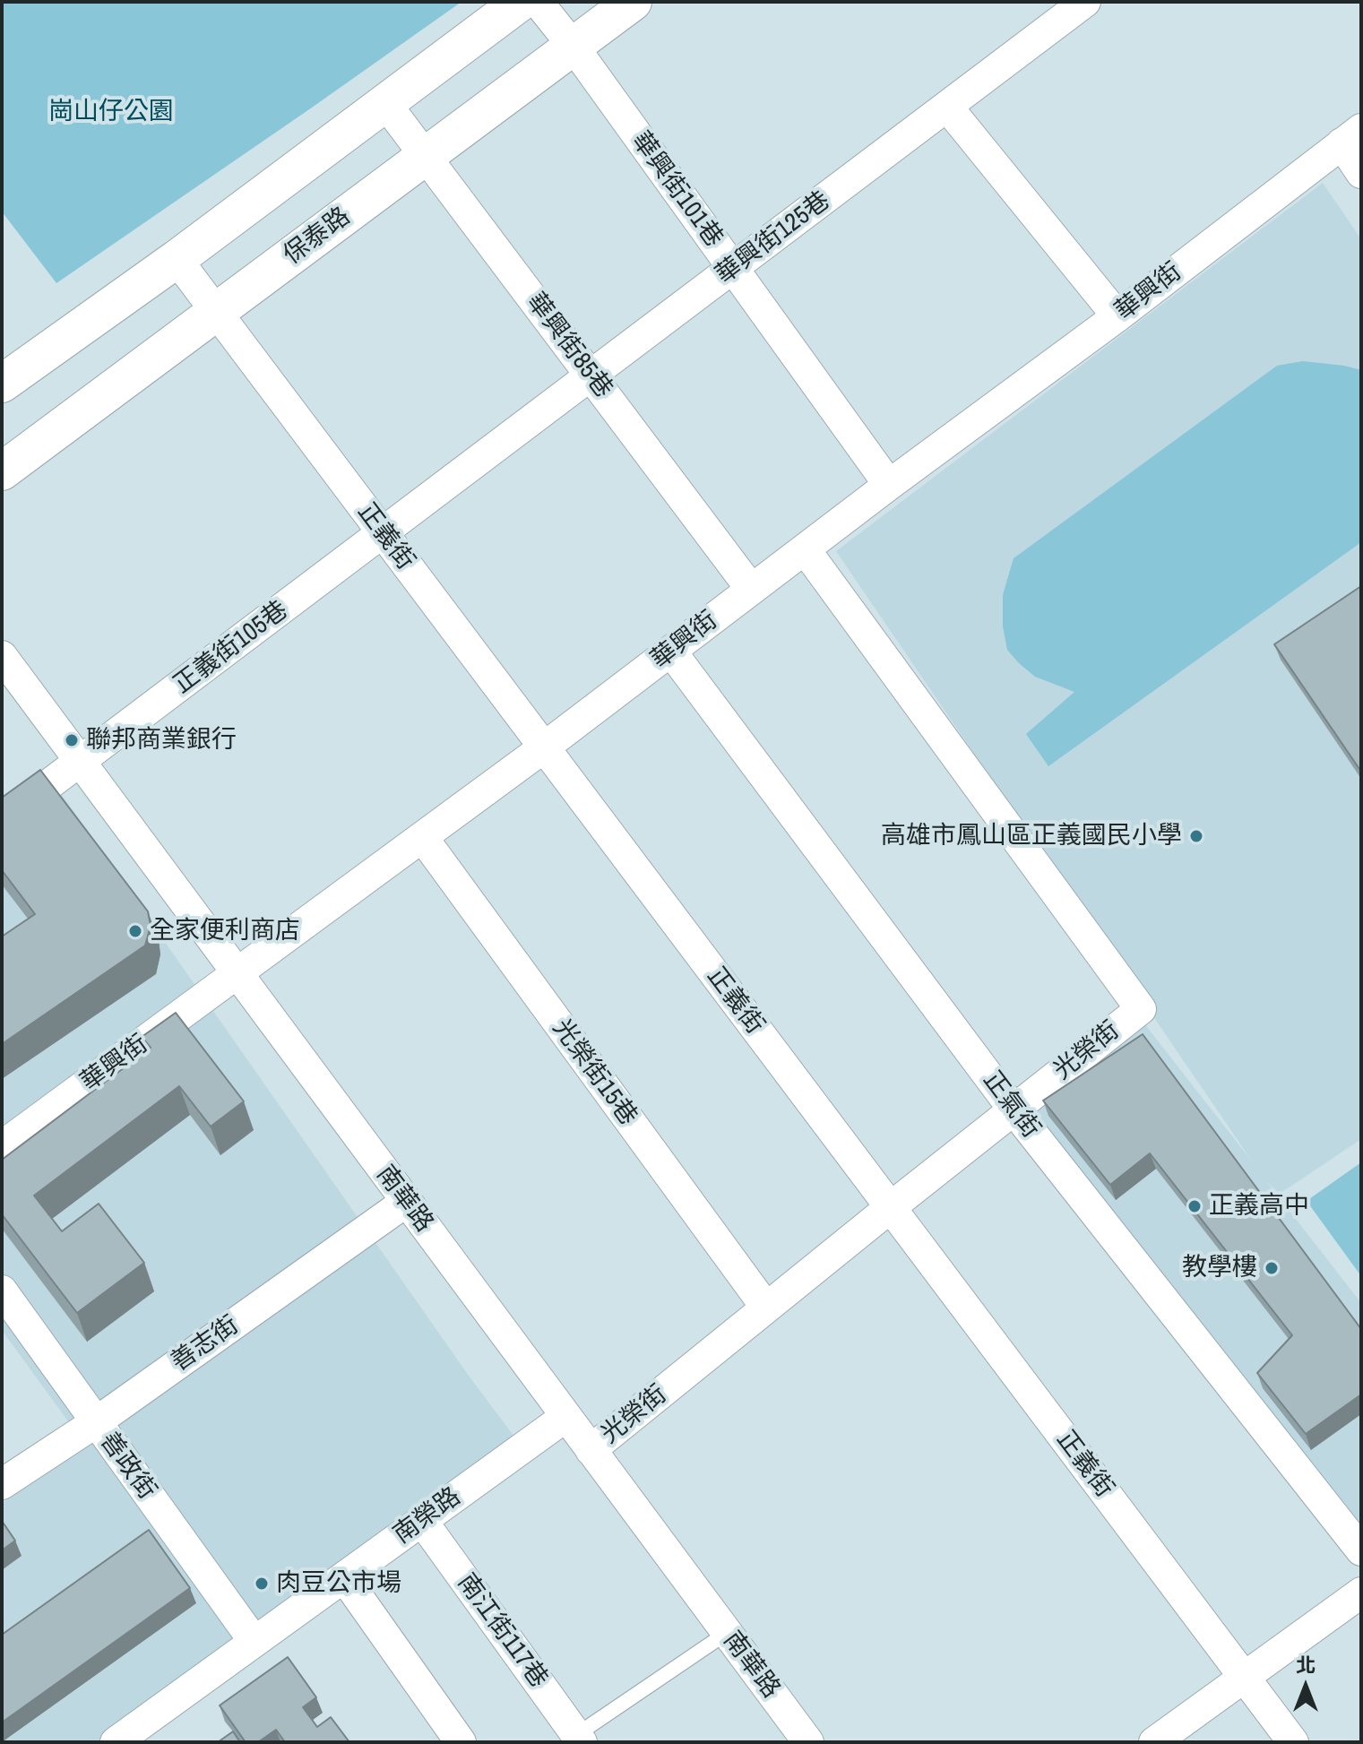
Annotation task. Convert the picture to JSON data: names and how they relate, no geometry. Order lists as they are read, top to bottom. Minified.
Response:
{"streets":{"street":["華興街101巷","保泰路","華興街125巷","華興街","華興街85巷","正義街","正義街105巷","光榮街","光榮街15巷","正氣街","南華路","善志街","善政街","南榮路","南江街117巷"]},"crossings":[["華興街101巷","保泰路"],["華興街101巷","華興街125巷"],["華興街101巷","華興街"],["保泰路","華興街85巷"],["保泰路","正義街"],["華興街125巷","華興街85巷"],["華興街125巷","正義街"],["華興街125巷","正義街105巷"],["華興街","華興街85巷"],["華興街","正義街"],["華興街","光榮街"],["華興街","光榮街15巷"],["華興街","正氣街"],["華興街","南華路"],["正義街","正義街105巷"],["正義街","光榮街"],["正義街105巷","南華路"],["光榮街","光榮街15巷"],["光榮街","正氣街"],["光榮街","南華路"],["南華路","善志街"],["南華路","南榮路"],["善志街","善政街"],["善政街","南榮路"],["南榮路","南江街117巷"]],"parks":["崗山仔公園"],"places":["聯邦商業銀行","高雄市鳳山區正義國民小學","全家便利商店","正義高中","教學樓","肉豆公市場"],"north":"top"}
